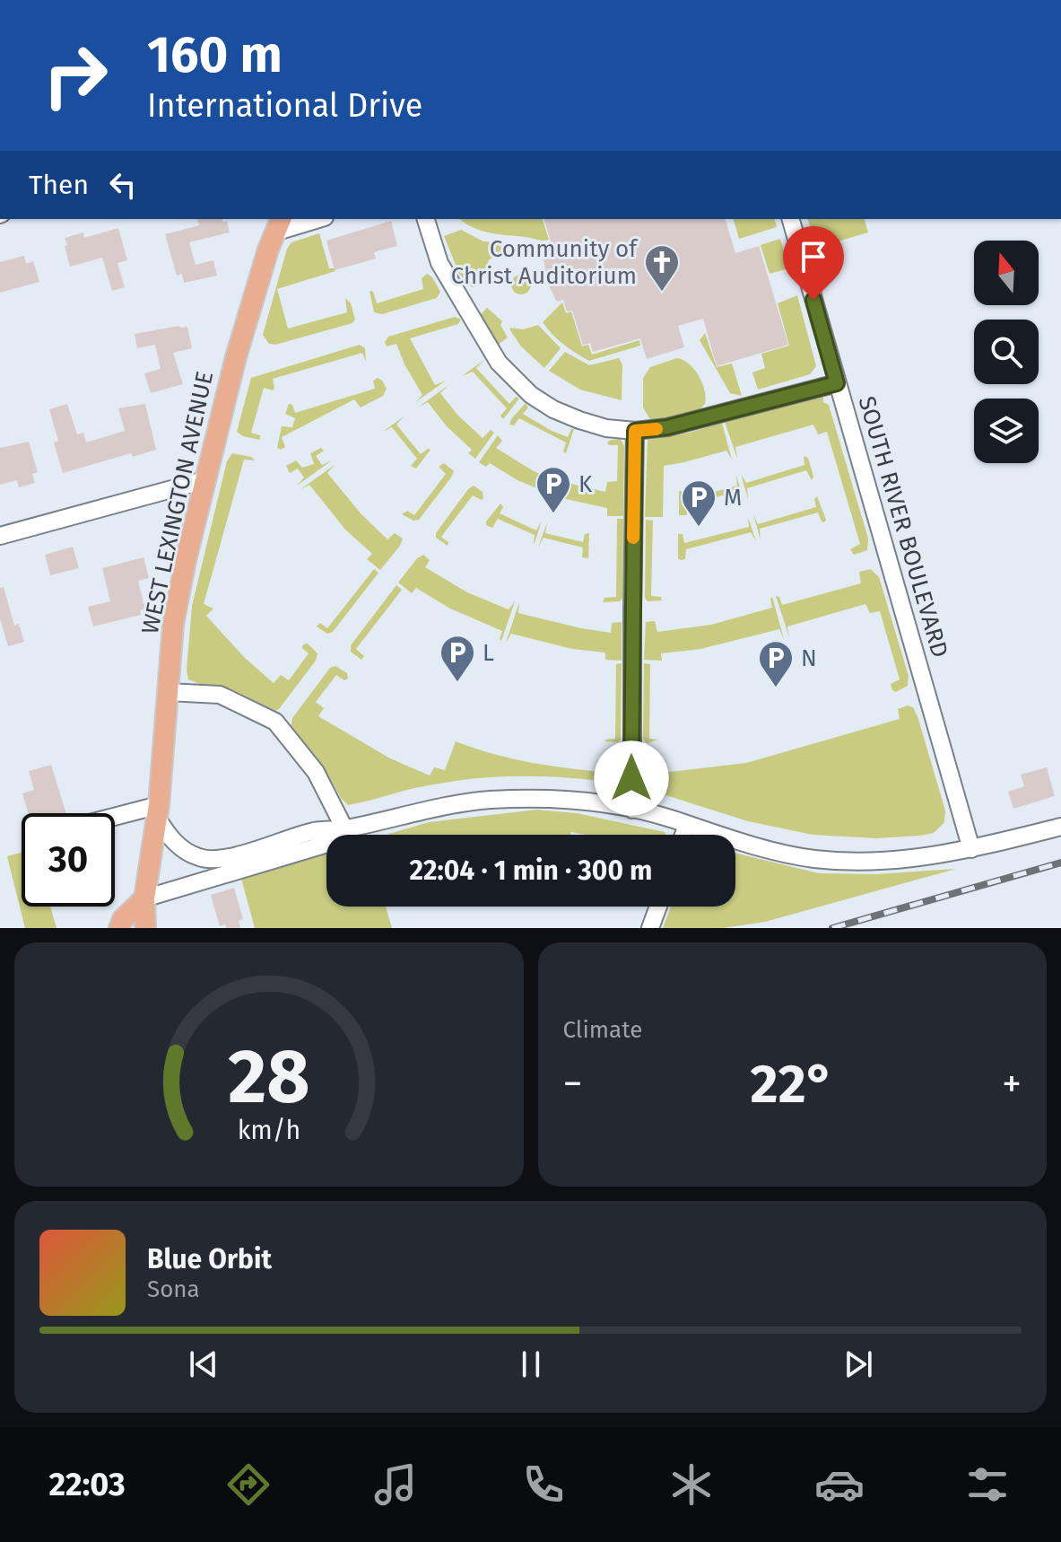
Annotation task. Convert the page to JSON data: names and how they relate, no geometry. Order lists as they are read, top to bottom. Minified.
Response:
{"streets":{"main road":["WEST LEXINGTON AVENUE"],"street":["SOUTH RIVER BOULEVARD"]},"places":{"church":["Community of Christ Auditorium"],"parking":["K","M","L","N"]},"north":"top","page":{"turn":["160 m","International Drive"],"then":"Then","limit":"30","trip":"22:04 · 1 min · 300 m","tile":"Climate","heat":["−","22°","+"],"song":["Blue Orbit","Sona"],"tabs":"22:03","gauge":["28","km/h"]}}
